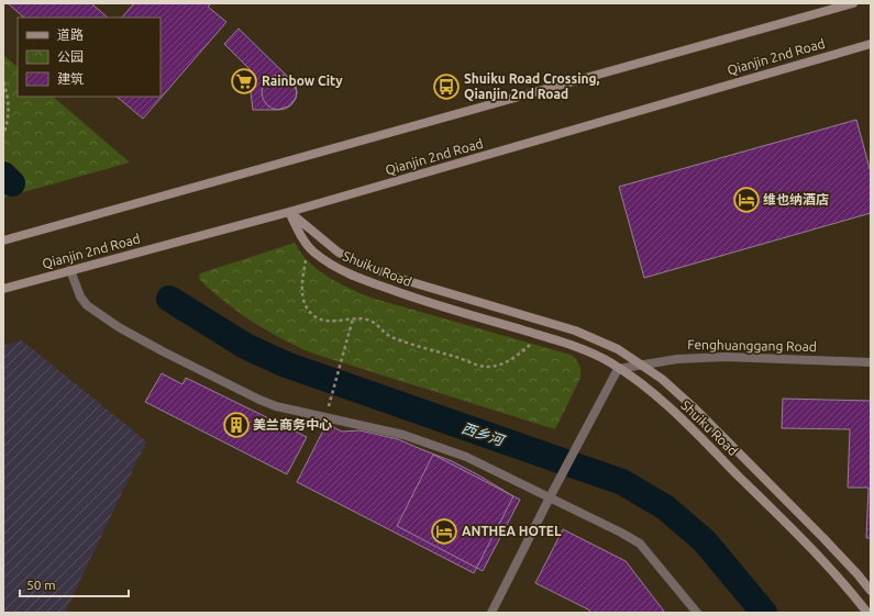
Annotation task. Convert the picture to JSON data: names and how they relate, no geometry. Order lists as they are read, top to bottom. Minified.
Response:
{"streets":{"main road":["Qianjin 2nd Road","Shuiku Road"],"street":["Fenghuanggang Road"]},"crossings":[["Qianjin 2nd Road","Shuiku Road"],["Shuiku Road","Fenghuanggang Road"]],"water":["西乡河"],"places":{"supermarket":["Rainbow City"],"bus stop":["Shuiku Road Crossing, Qianjin 2nd Road"],"hotel":["维也纳酒店","ANTHEA HOTEL"],"building":["美兰商务中心"]},"legend":["道路","公园","建筑"],"scale_bar":"50 m"}
